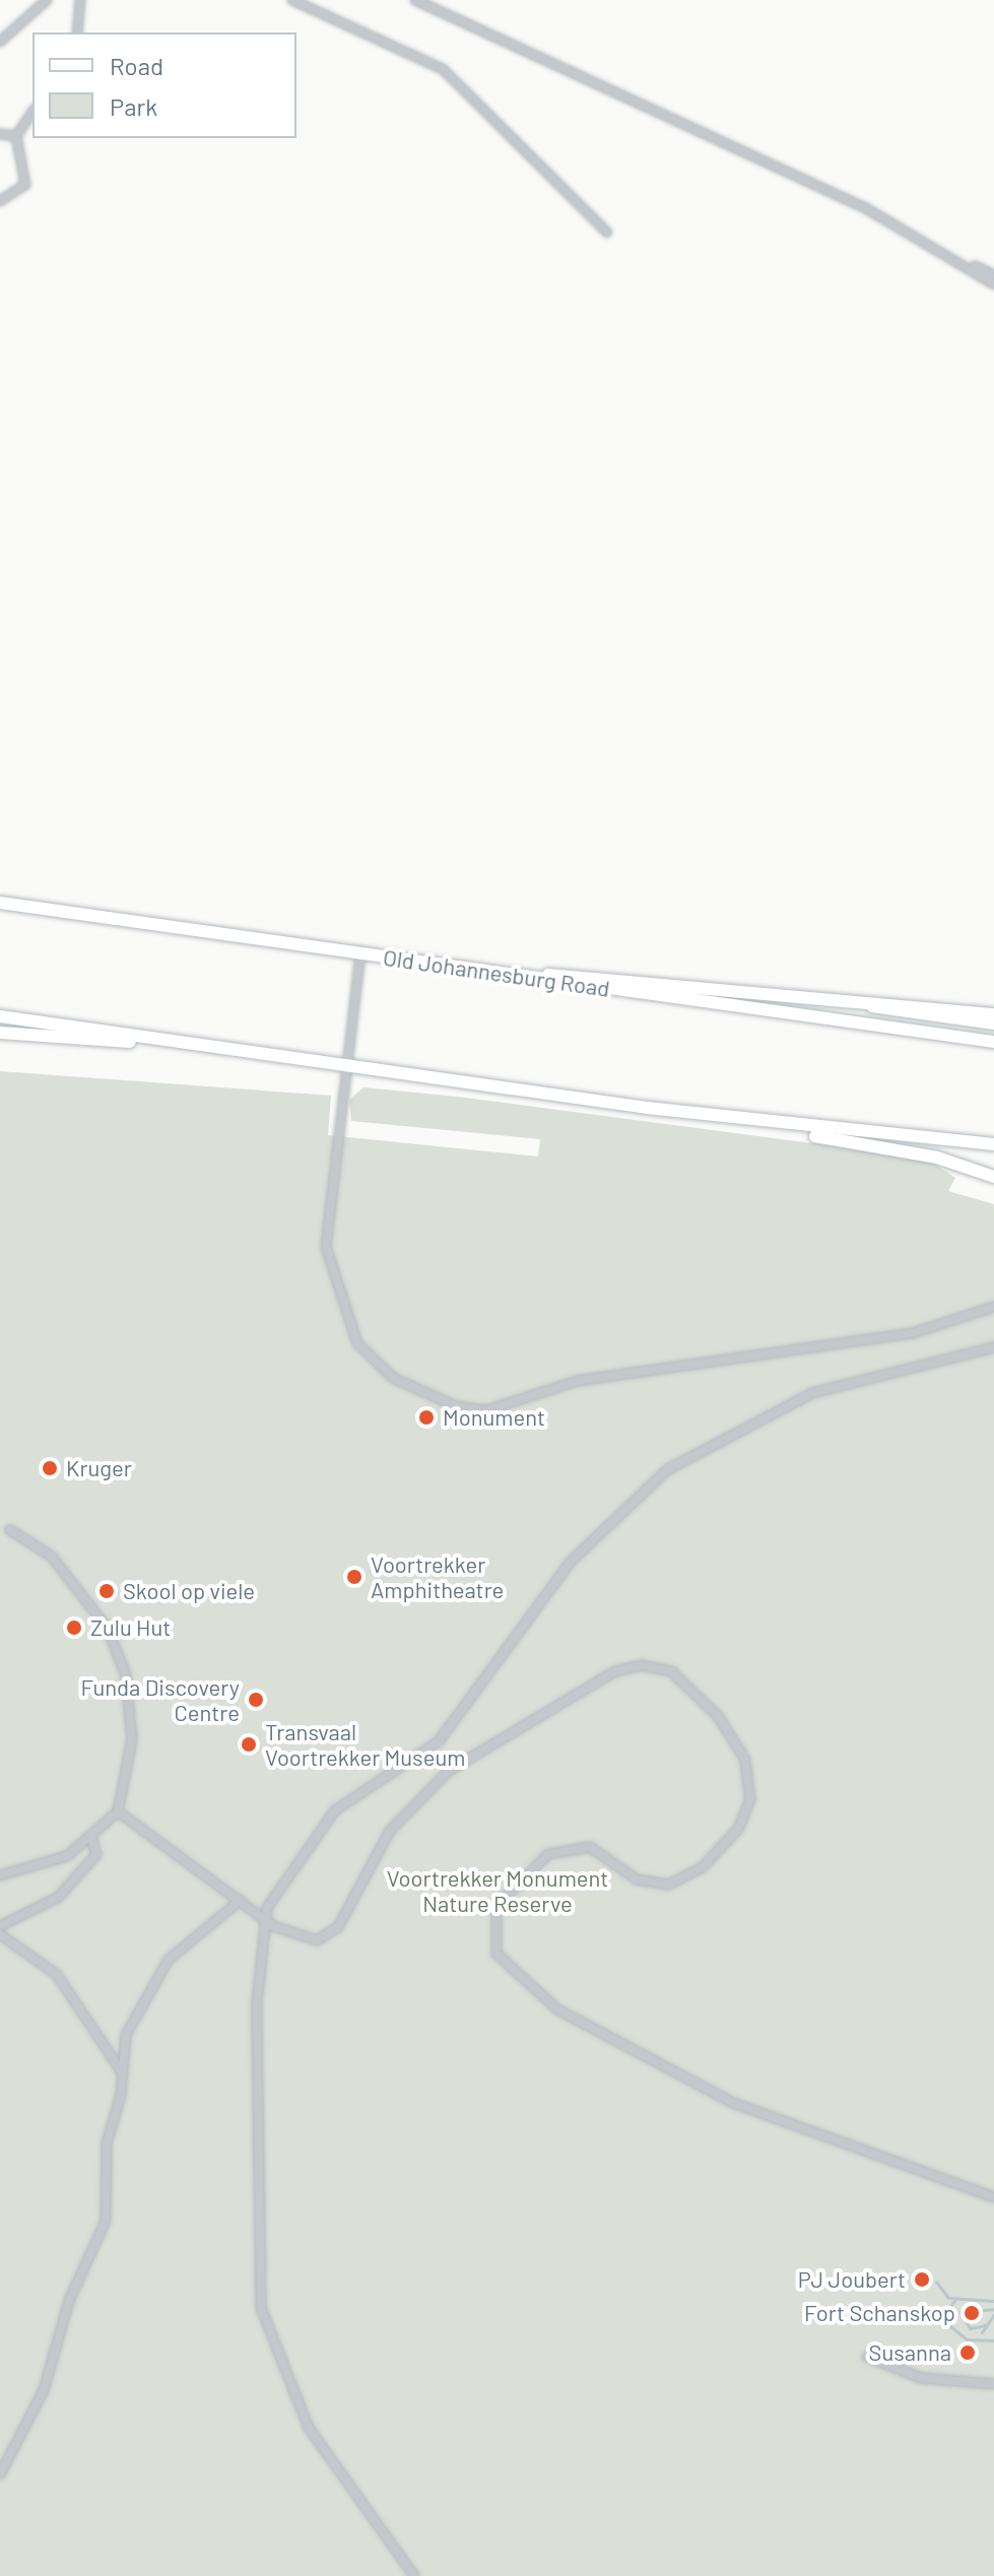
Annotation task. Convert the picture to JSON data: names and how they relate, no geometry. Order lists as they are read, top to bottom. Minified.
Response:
{"streets":{"main road":["Old Johannesburg Road"]},"parks":["Voortrekker Monument Nature Reserve"],"places":["Monument","Kruger","Voortrekker Amphitheatre","Skool op viele","Zulu Hut","Funda Discovery Centre","Transvaal Voortrekker Museum","PJ Joubert","Fort Schanskop","Susanna"],"legend":["Road","Park"]}
